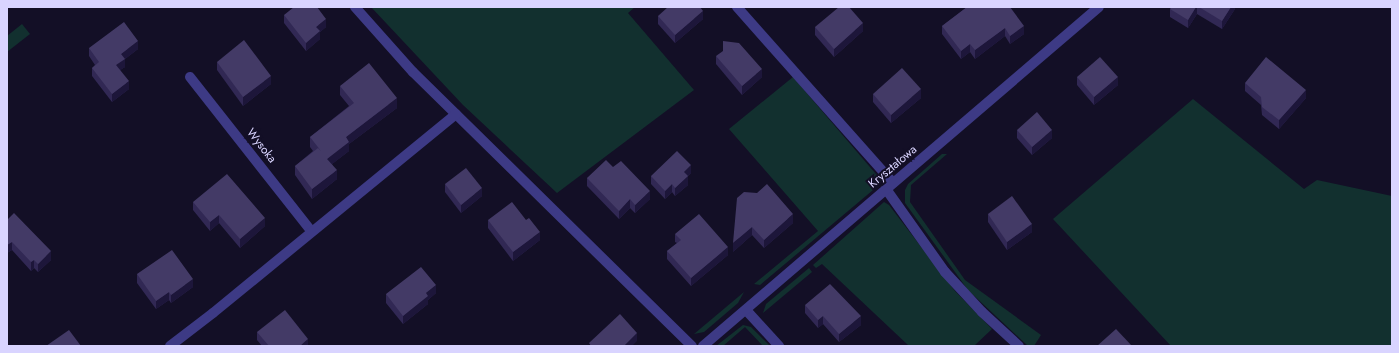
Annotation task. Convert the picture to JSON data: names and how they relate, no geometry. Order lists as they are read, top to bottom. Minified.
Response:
{"streets":{"street":["Wysoka","Kryształowa"]}}
